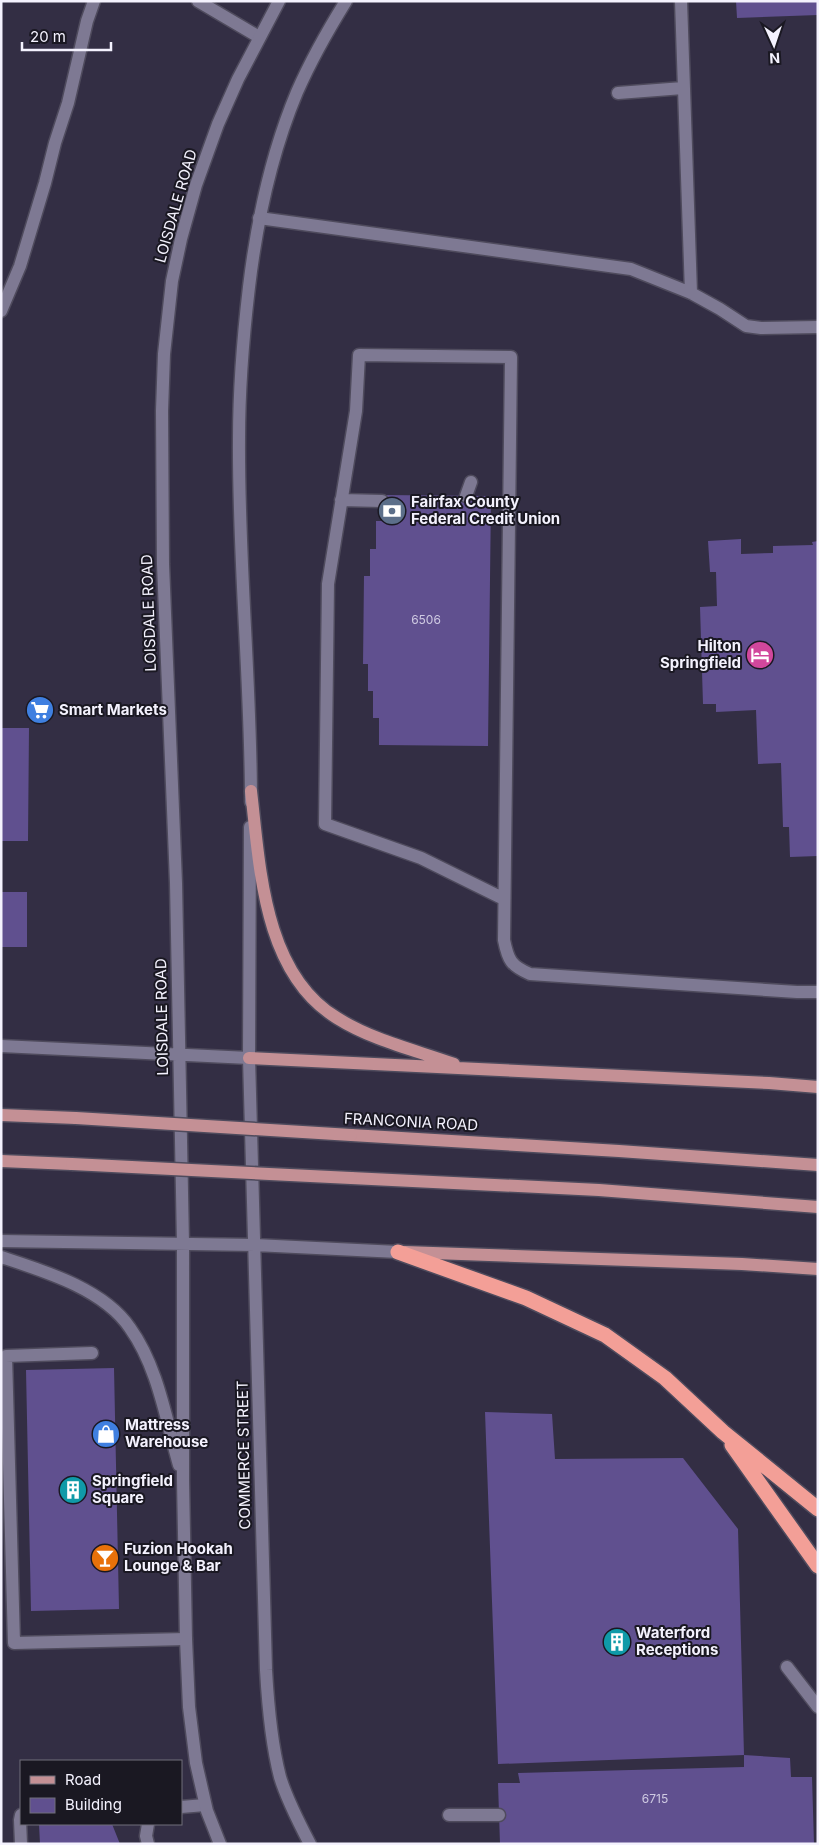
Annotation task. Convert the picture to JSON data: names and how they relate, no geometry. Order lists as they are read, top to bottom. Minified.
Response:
{"streets":{"main road":["LOISDALE ROAD","FRANCONIA ROAD","COMMERCE STREET"]},"places":{"bank":["Fairfax County Federal Credit Union"],"hotel":["Hilton Springfield"],"supermarket":["Smart Markets"],"shop":["Mattress Warehouse"],"building":["Springfield Square","Waterford Receptions"],"bar":["Fuzion Hookah Lounge & Bar"]},"house_numbers":["6506","6715"],"legend":["Road","Building"],"scale_bar":"20 m","north":"bottom"}
